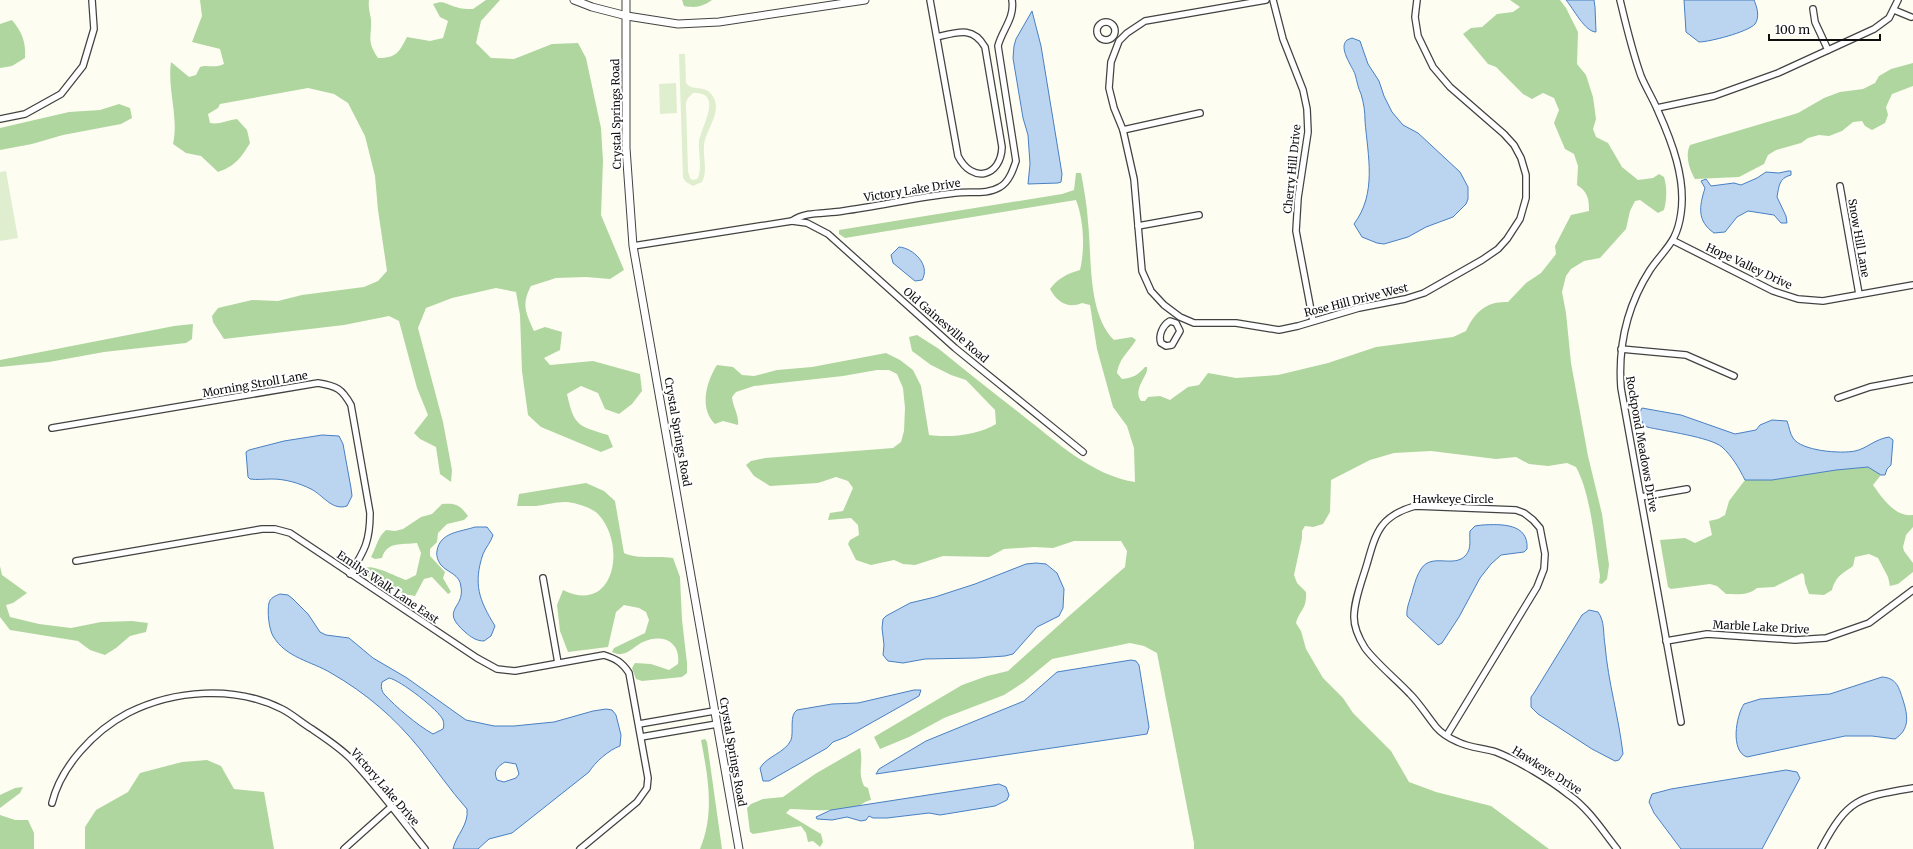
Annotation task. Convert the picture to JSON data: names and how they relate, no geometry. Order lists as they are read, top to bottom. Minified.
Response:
{"streets":{"street":["Crystal Springs Road","Cherry Hill Drive","Victory Lake Drive","Snow Hill Lane","Hope Valley Drive","Rose Hill Drive West","Old Gainesville Road","Morning Stroll Lane","Rockpond Meadows Drive","Hawkeye Circle","Emilys Walk Lane East","Marble Lake Drive","Hawkeye Drive"]},"crossings":[["Crystal Springs Road","Victory Lake Drive"],["Cherry Hill Drive","Rose Hill Drive West"],["Victory Lake Drive","Old Gainesville Road"],["Snow Hill Lane","Hope Valley Drive"],["Hope Valley Drive","Rockpond Meadows Drive"],["Morning Stroll Lane","Emilys Walk Lane East"],["Rockpond Meadows Drive","Marble Lake Drive"],["Hawkeye Circle","Hawkeye Drive"]],"scale_bar":"100 m"}
